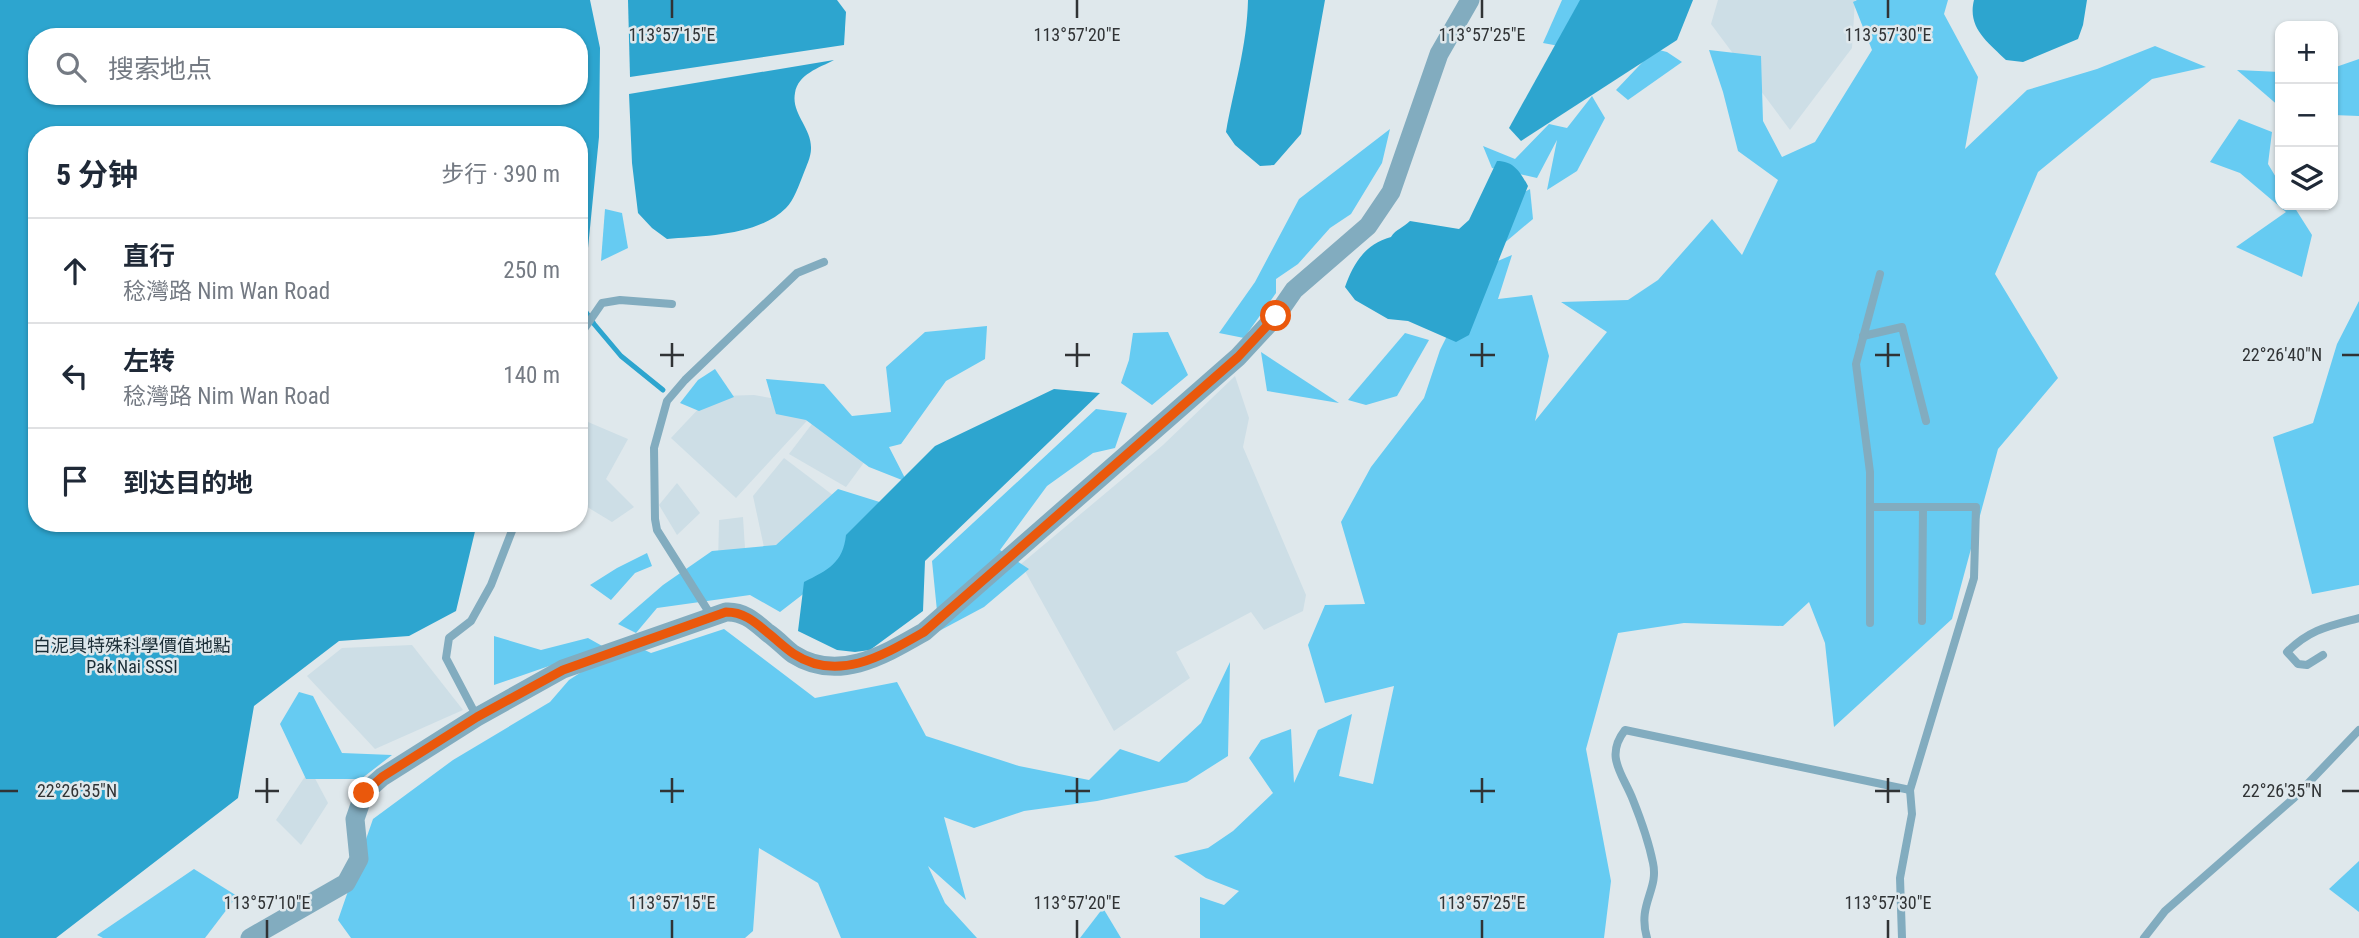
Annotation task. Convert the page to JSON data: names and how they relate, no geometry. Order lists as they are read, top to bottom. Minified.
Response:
{"parks":["白泥具特殊科學價值地點 Pak Nai SSSI"],"page":{"map_buttons":["+","−"],"search":"搜索地点","heading":["5 分钟","步行 · 390 m"],"list":[["直行","稔灣路 Nim Wan Road","250 m"],["左转","稔灣路 Nim Wan Road","140 m"],"到达目的地"]},"coordinates":["113°57'15\"E","113°57'20\"E","113°57'25\"E","113°57'30\"E","22°26'40\"N","22°26'35\"N","113°57'10\"E"]}
